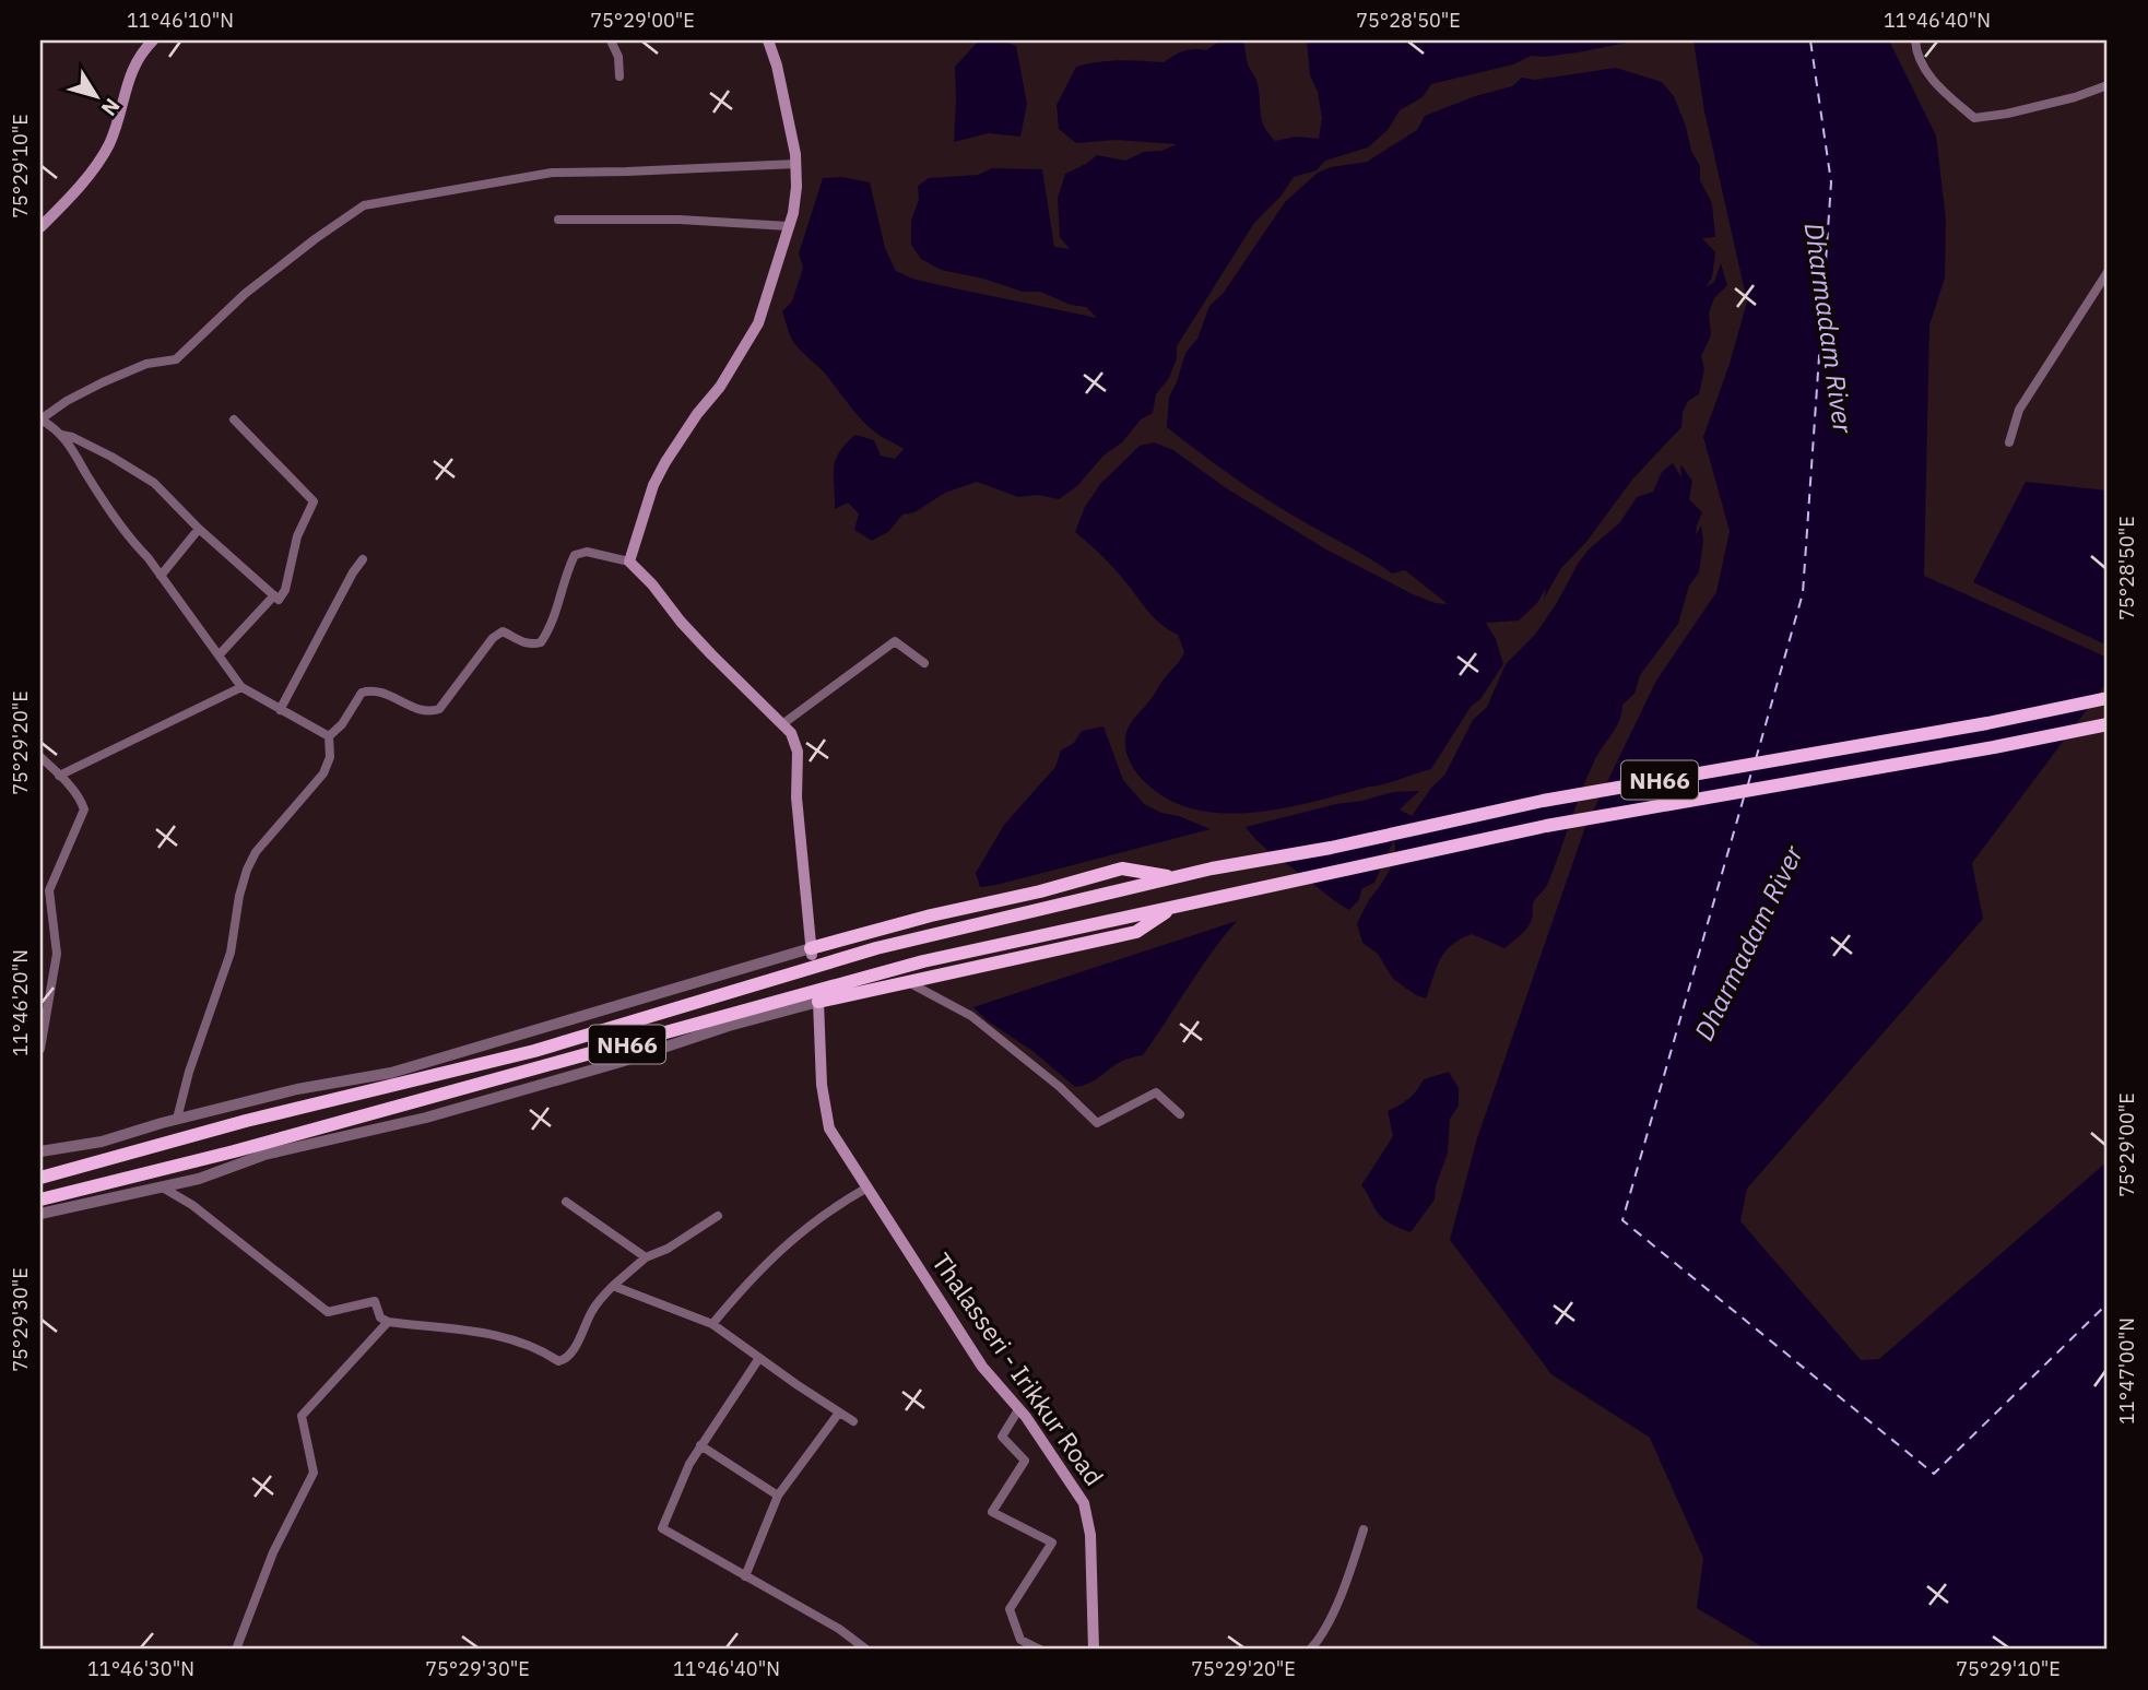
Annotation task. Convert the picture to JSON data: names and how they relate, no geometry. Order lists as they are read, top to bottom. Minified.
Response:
{"streets":{"highway":["NH66"],"main road":["Thalasseri - Irikkur Road"]},"water":["Dharmadam River"],"north":"bottom right","coordinates":["11°46'10\"N","75°29'00\"E","75°28'50\"E","11°46'40\"N","75°29'10\"E","75°29'20\"E","11°46'20\"N","75°29'30\"E","11°47'00\"N","11°46'30\"N"]}
